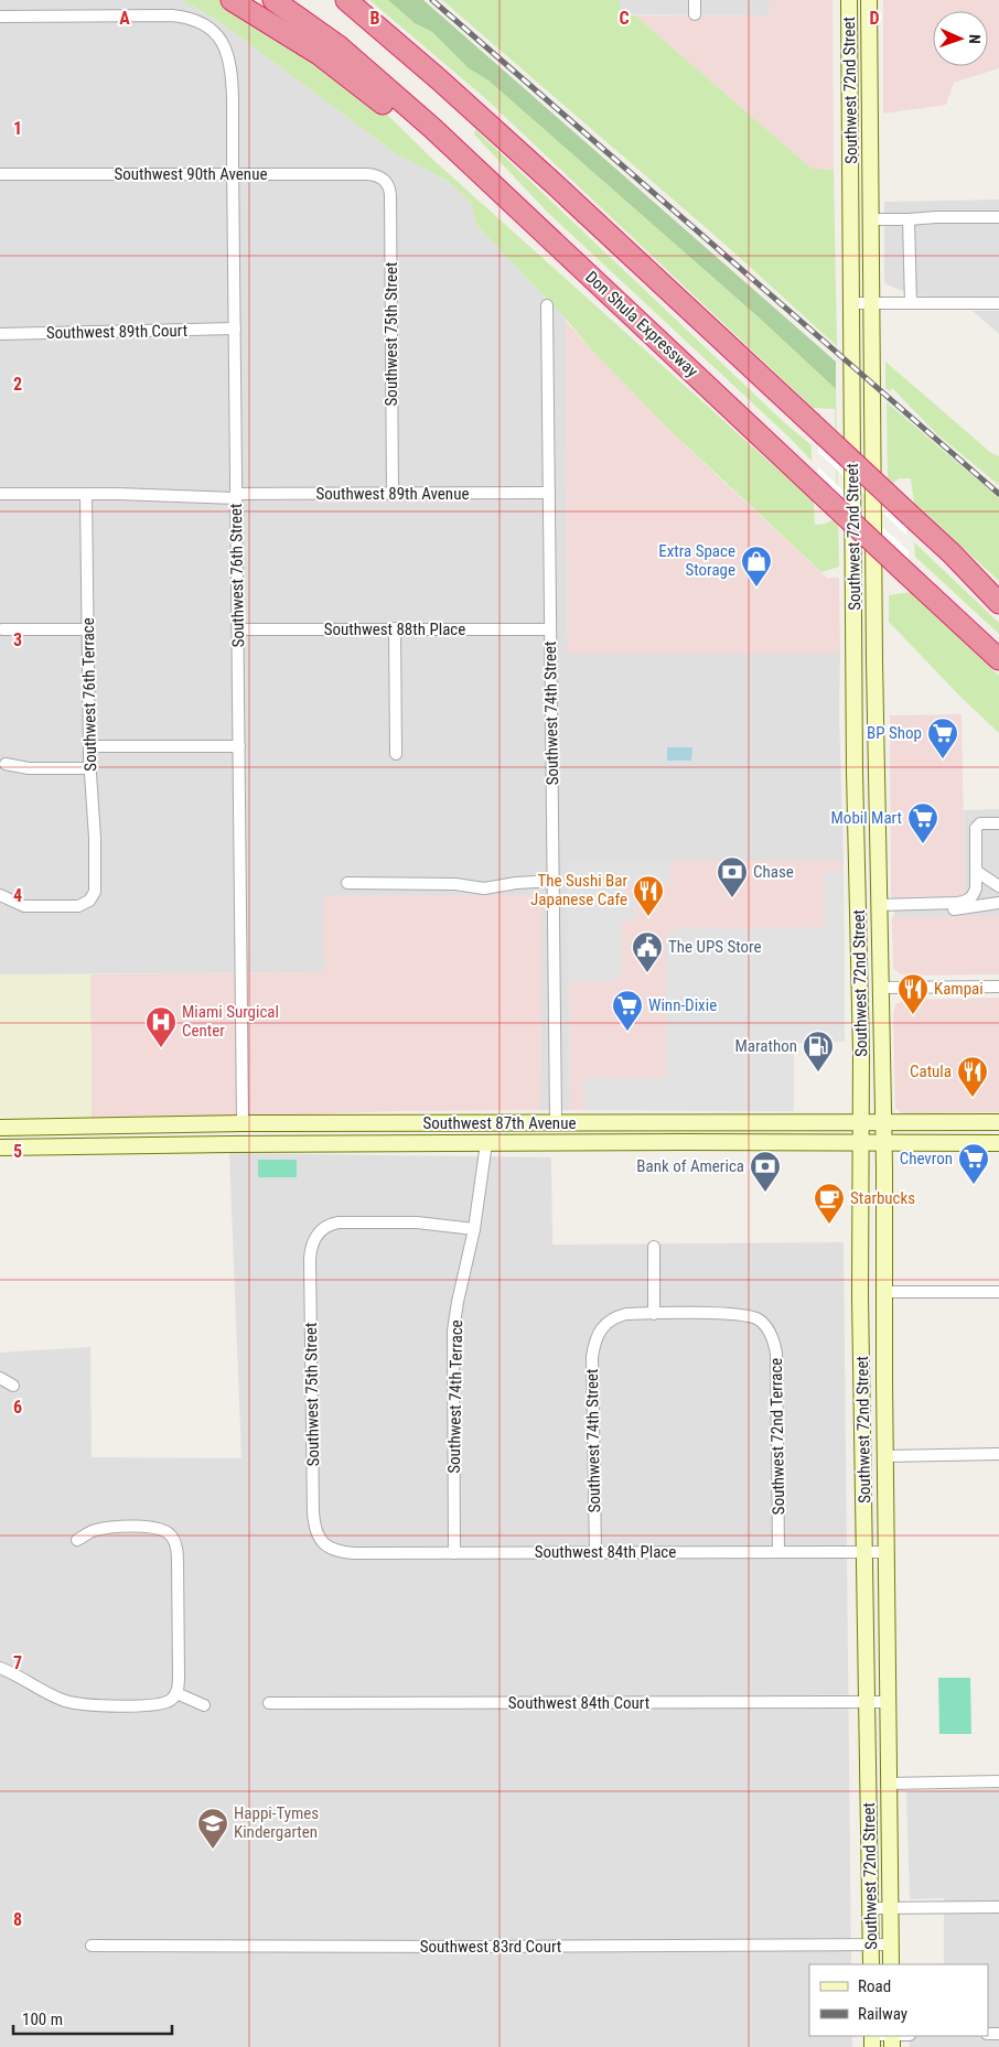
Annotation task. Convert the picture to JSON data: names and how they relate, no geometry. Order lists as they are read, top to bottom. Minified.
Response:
{"streets":{"highway":["Don Shula Expressway"],"main road":["Southwest 72nd Street","Southwest 87th Avenue"],"street":["Southwest 90th Avenue","Southwest 89th Court","Southwest 75th Street","Southwest 89th Avenue","Southwest 76th Street","Southwest 88th Place","Southwest 76th Terrace","Southwest 74th Street","Southwest 74th Terrace","Southwest 72nd Terrace","Southwest 84th Place","Southwest 84th Court","Southwest 83rd Court"]},"crossings":[["Southwest 72nd Street","Southwest 87th Avenue"],["Southwest 72nd Street","Southwest 84th Place"],["Southwest 72nd Street","Southwest 84th Court"],["Southwest 72nd Street","Southwest 83rd Court"],["Southwest 90th Avenue","Southwest 75th Street"],["Southwest 90th Avenue","Southwest 76th Street"],["Southwest 89th Court","Southwest 76th Street"],["Southwest 75th Street","Southwest 89th Avenue"],["Southwest 75th Street","Southwest 74th Terrace"],["Southwest 75th Street","Southwest 84th Place"],["Southwest 89th Avenue","Southwest 76th Street"],["Southwest 89th Avenue","Southwest 76th Terrace"],["Southwest 89th Avenue","Southwest 74th Street"],["Southwest 76th Street","Southwest 88th Place"],["Southwest 76th Street","Southwest 87th Avenue"],["Southwest 88th Place","Southwest 74th Street"],["Southwest 74th Street","Southwest 87th Avenue"],["Southwest 74th Street","Southwest 72nd Terrace"],["Southwest 74th Street","Southwest 84th Place"],["Southwest 87th Avenue","Southwest 74th Terrace"],["Southwest 74th Terrace","Southwest 84th Place"],["Southwest 72nd Terrace","Southwest 84th Place"]],"places":{"shop":["Extra Space Storage"],"supermarket":["BP Shop","Mobil Mart","Winn-Dixie","Chevron"],"bank":["Chase","Bank of America"],"restaurant":["The Sushi Bar Japanese Cafe","Kampai","Catula"],"public building":["The UPS Store"],"hospital":["Miami Surgical Center"],"fuel station":["Marathon"],"cafe":["Starbucks"],"school or university":["Happi-Tymes Kindergarten"]},"legend":["Road","Railway"],"scale_bar":"100 m","north":"right","grid":{"columns":["A","B","C","D"],"rows":["1","2","3","4","5","6","7","8"]}}
